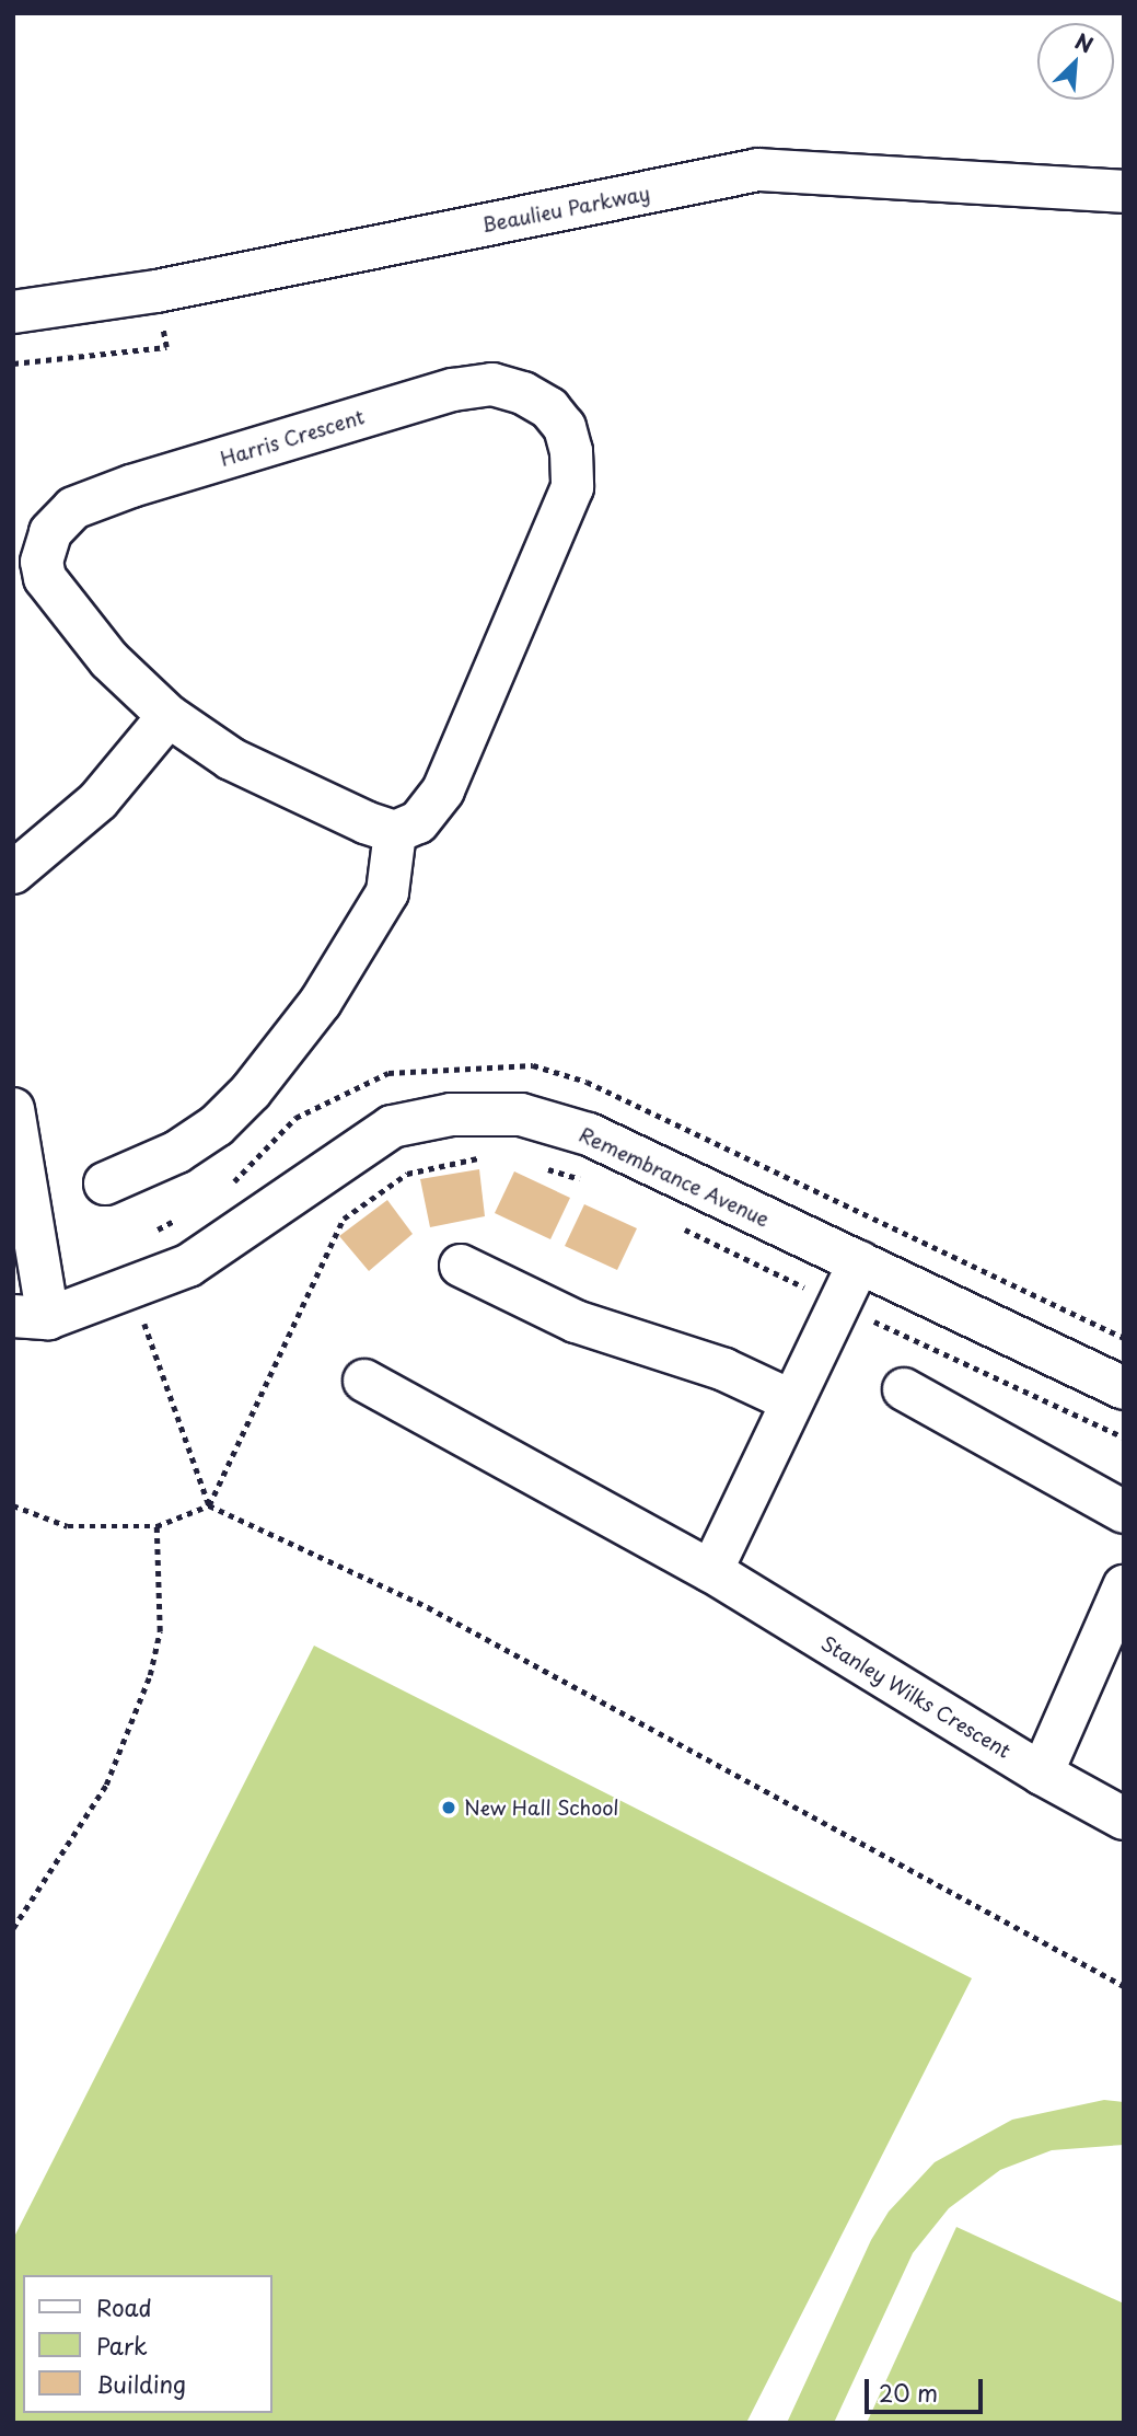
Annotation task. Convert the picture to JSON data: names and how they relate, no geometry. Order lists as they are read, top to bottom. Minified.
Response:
{"streets":{"main road":["Beaulieu Parkway","Harris Crescent","Remembrance Avenue","Stanley Wilks Crescent"]},"places":["New Hall School"],"legend":["Road","Park","Building"],"scale_bar":"20 m","north":"top right"}
